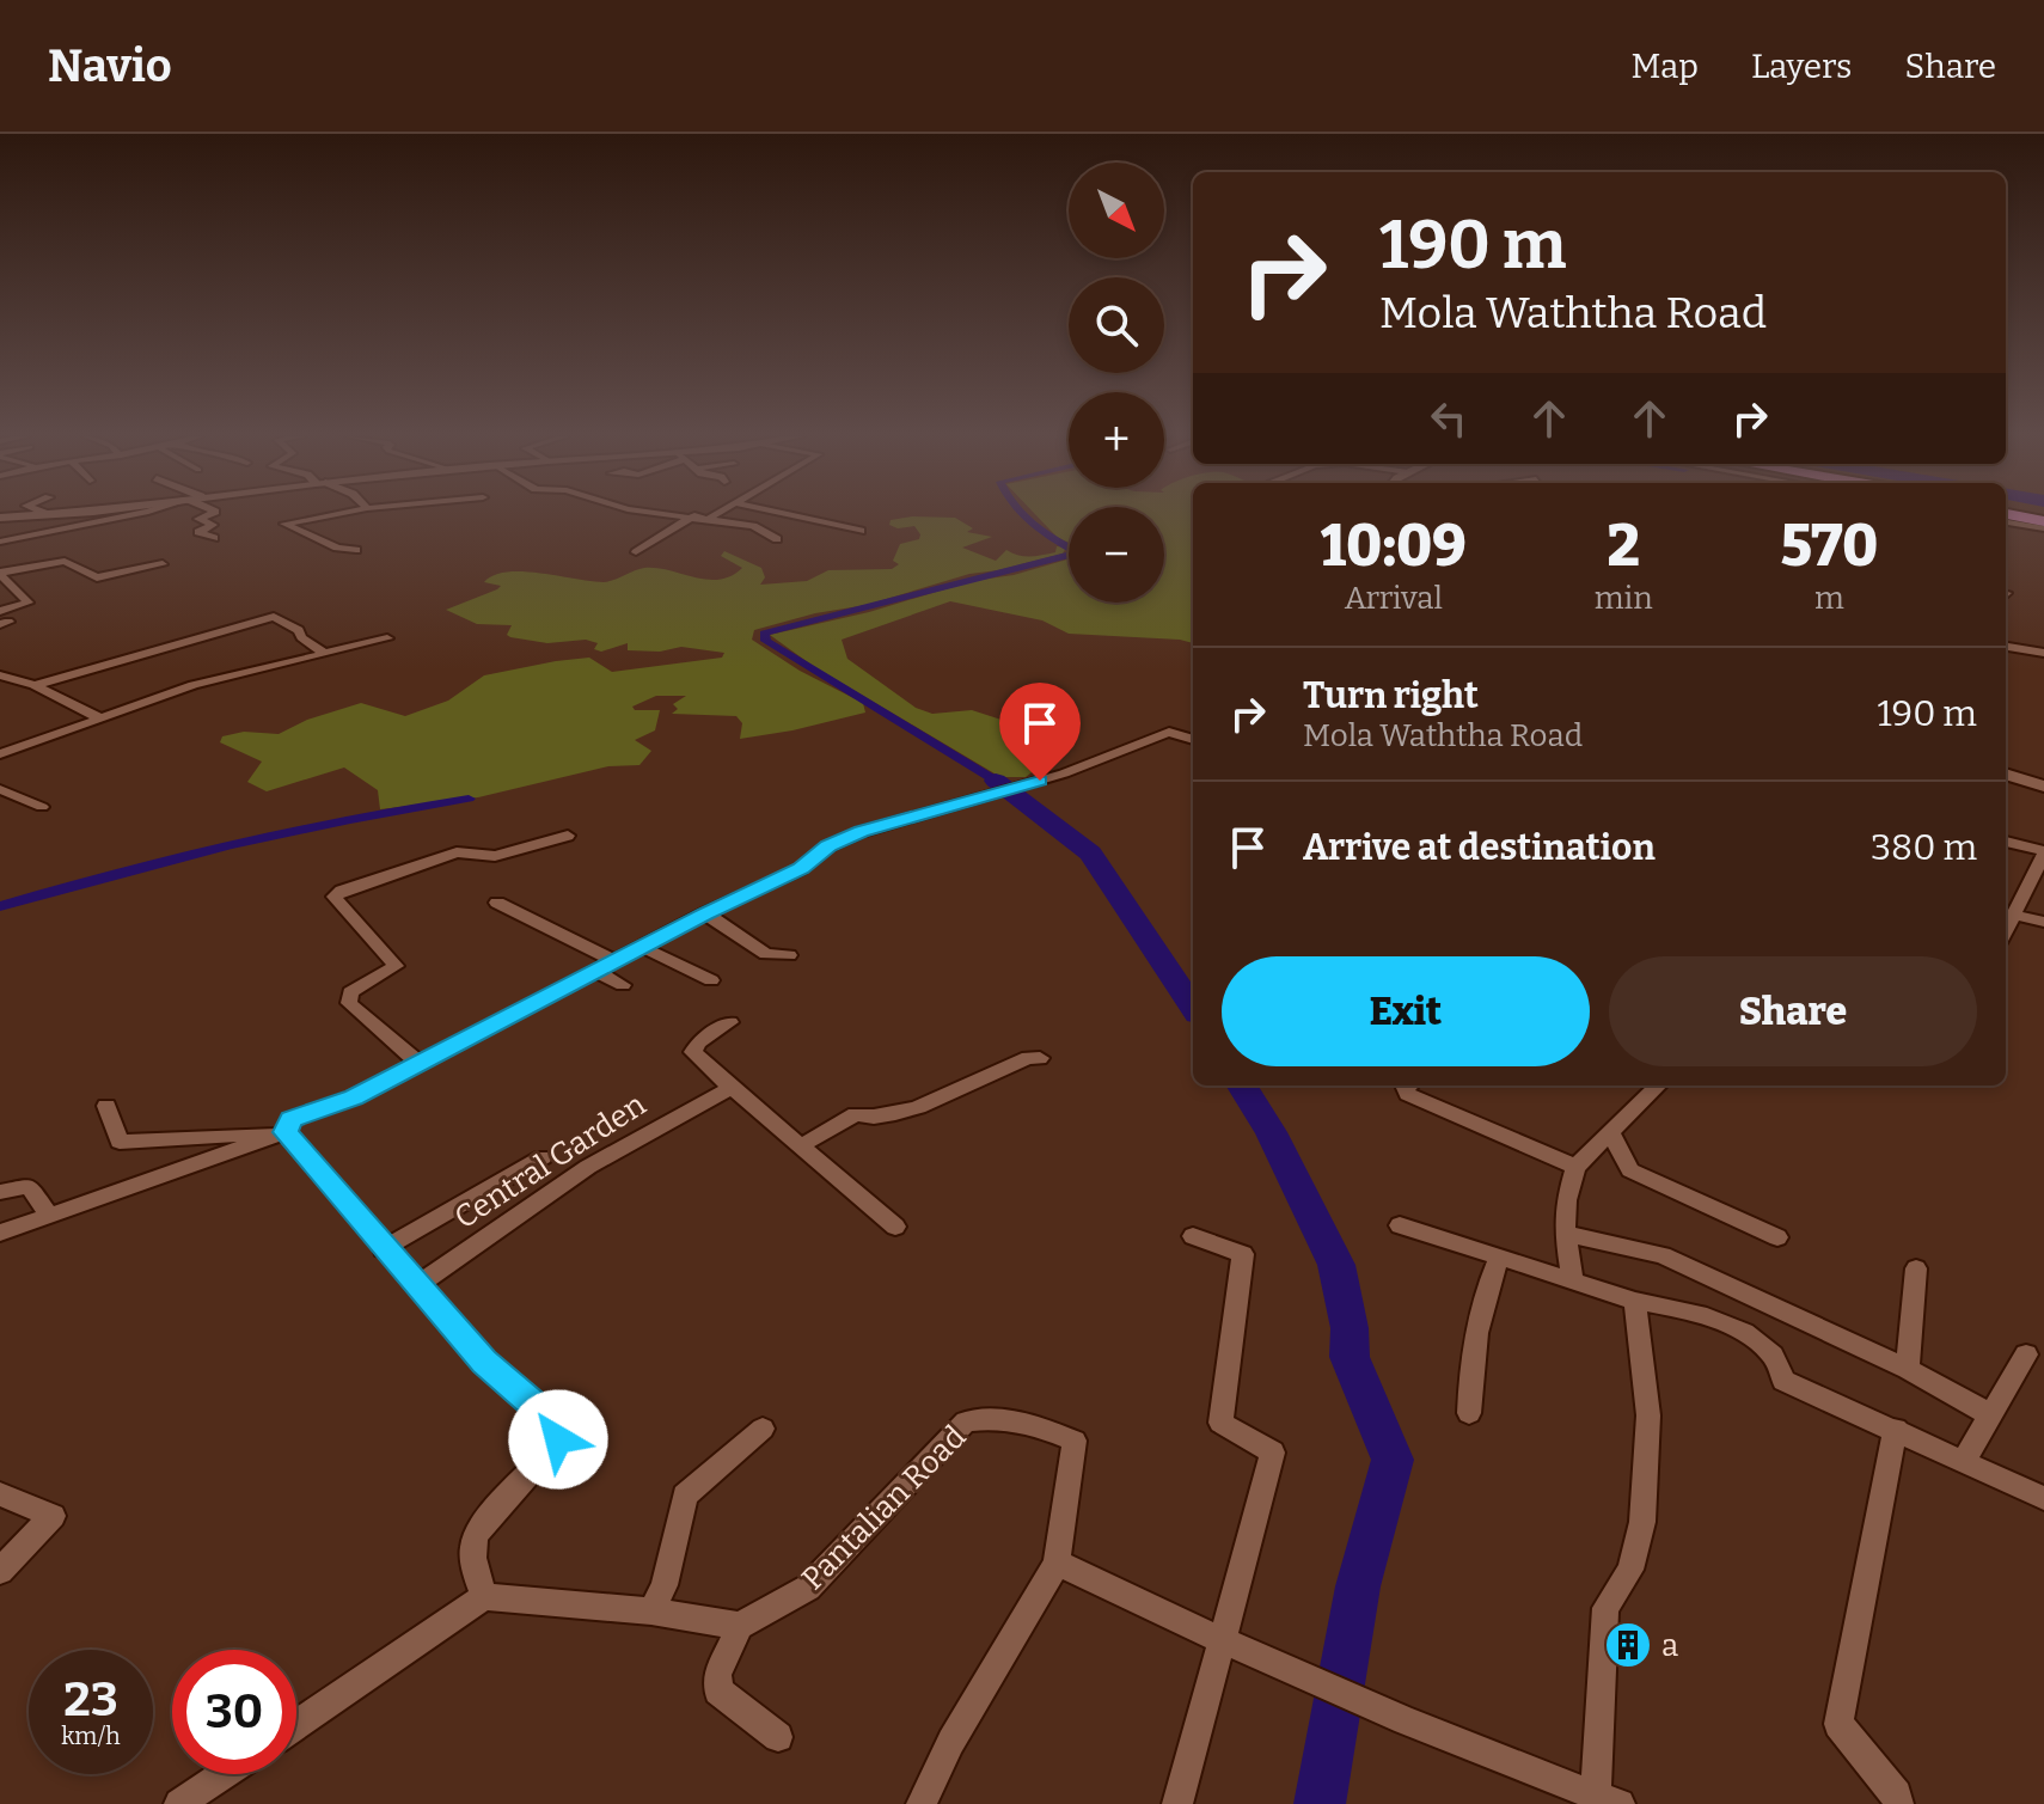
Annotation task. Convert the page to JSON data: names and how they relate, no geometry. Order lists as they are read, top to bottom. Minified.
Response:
{"streets":{"street":["Central Garden","Pantalian Road"]},"places":{"building":["a"]},"north":"bottom right","page":{"header":"Navio","nav":["Map","Layers","Share"],"map_buttons":["+","−"],"turn":["190 m","Mola Waththa Road"],"eta":["10:09","Arrival","2","min","570","m"],"list":[{"name":"Turn right","note":"Mola Waththa Road","value":"190 m"},{"name":"Arrive at destination","value":"380 m"}],"buttons":["Exit","Share"],"speed":"23 km/h","limit":"30"}}
